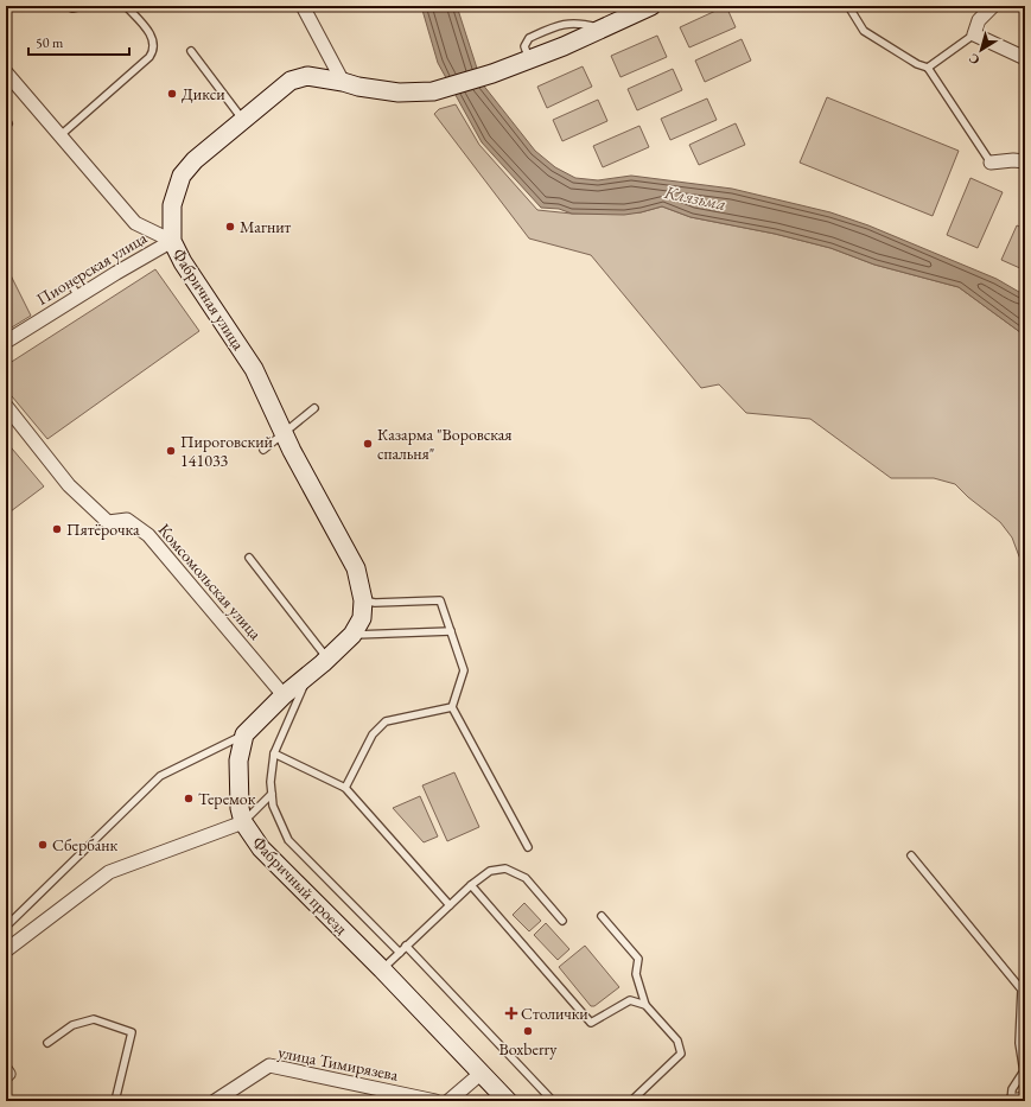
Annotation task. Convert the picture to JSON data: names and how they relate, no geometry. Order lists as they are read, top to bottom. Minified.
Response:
{"streets":{"street":["Пионерская улица","Фабричная улица","Комсомольская улица","Фабричный проезд","улица Тимирязева"]},"crossings":[["Пионерская улица","Фабричная улица"]],"water":["Клязьма"],"places":{"other":["Дикси","Магнит","Казарма \"Воровская спальня\"","Пироговский 141033","Пятёрочка","Теремок","Сбербанк","Boxberry"],"health":["Столички"]},"scale_bar":"50 m","north":"bottom left"}
